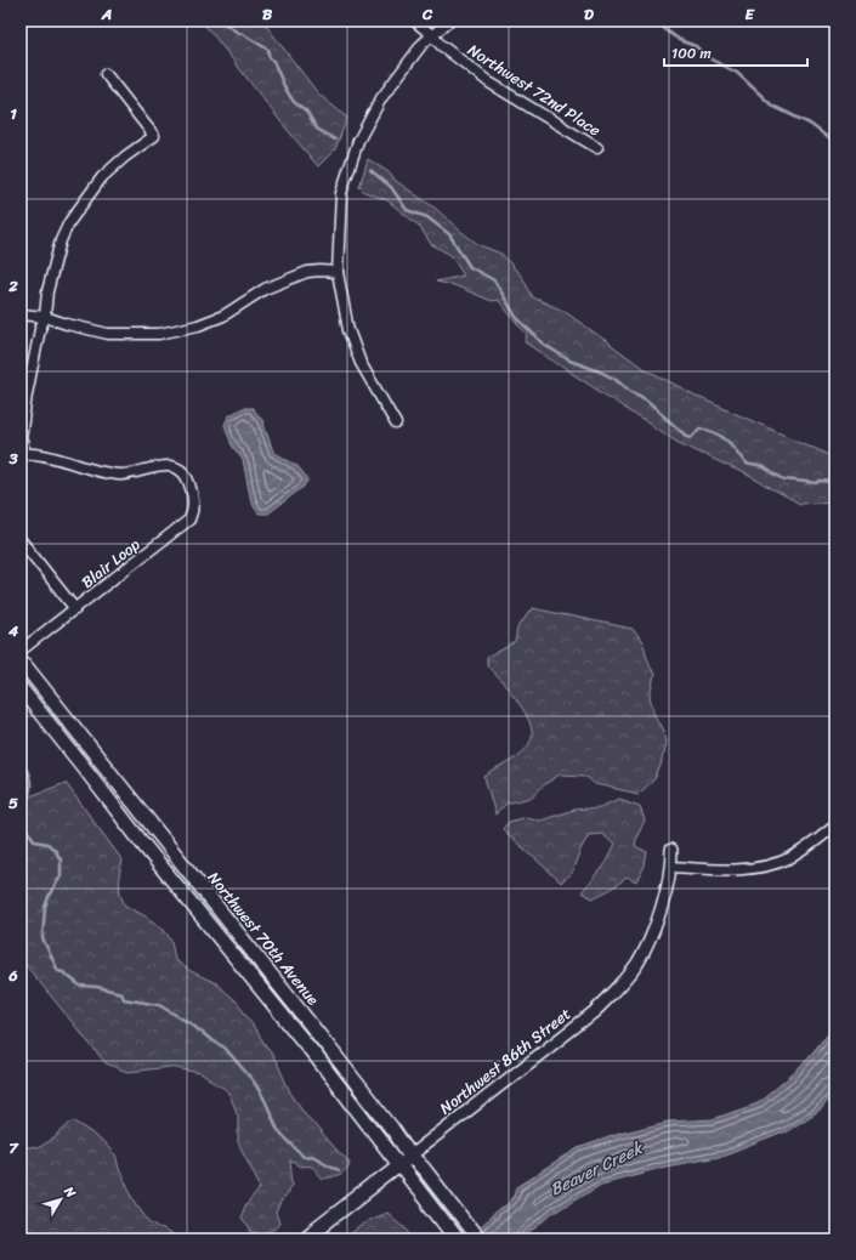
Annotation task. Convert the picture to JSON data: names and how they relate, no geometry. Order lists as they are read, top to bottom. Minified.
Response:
{"streets":{"main road":["Northwest 70th Avenue","Northwest 86th Street"],"street":["Northwest 72nd Place","Blair Loop"]},"crossings":[["Northwest 70th Avenue","Northwest 86th Street"]],"water":["Beaver Creek"],"scale_bar":"100 m","north":"top right","grid":{"columns":["A","B","C","D","E"],"rows":["1","2","3","4","5","6","7"]}}
